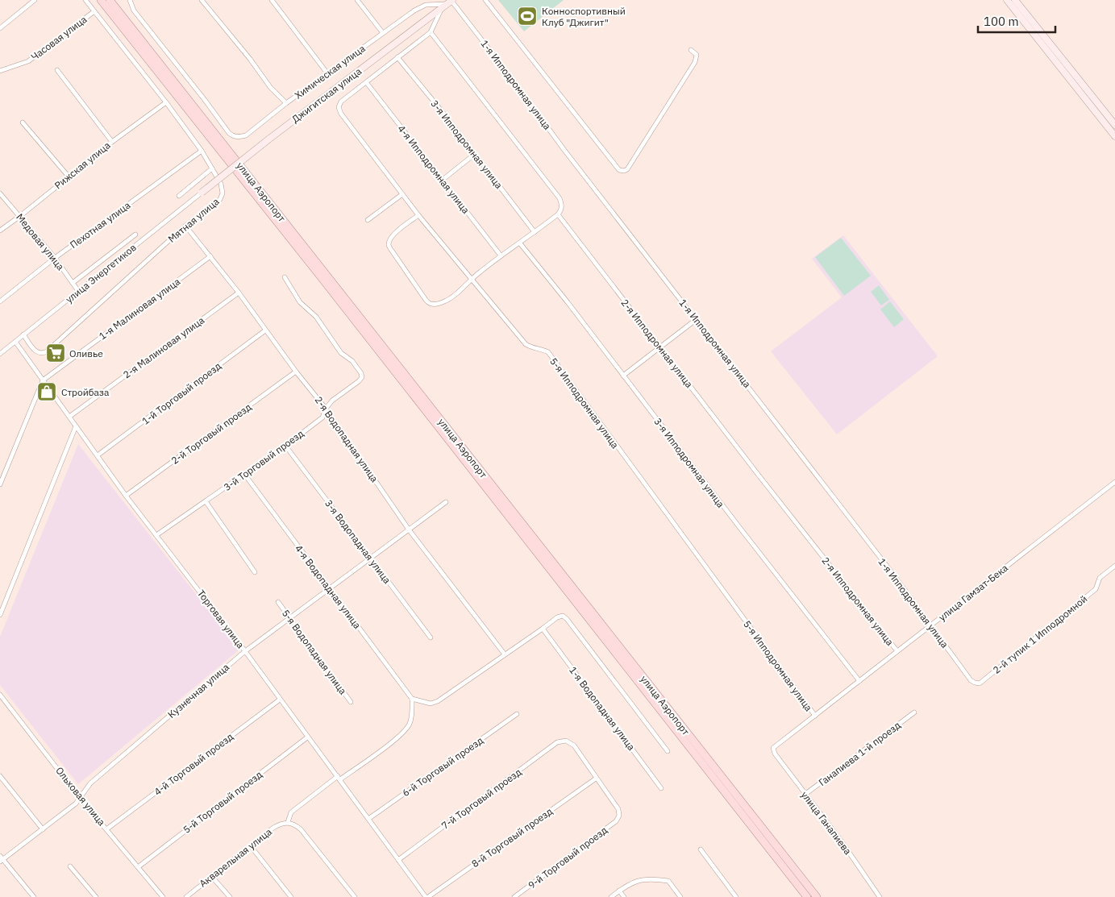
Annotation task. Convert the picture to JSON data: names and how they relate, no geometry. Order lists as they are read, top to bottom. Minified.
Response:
{"streets":{"main road":["Джигитская улица","улица Аэропорт"],"street":["Часовая улица","Химическая улица","1-я Ипподромная улица","3-я Ипподромная улица","Рижская улица","4-я Ипподромная улица","Мятная улица","Пехотная улица","Медовая улица","улица Энергетиков","1-я Малиновая улица","2-я Ипподромная улица","2-я Малиновая улица","1-й Торговый проезд","5-я Ипподромная улица","2-й Торговый проезд","2-я Водопадная улица","3-й Торговый проезд","3-я Водопадная улица","4-я Водопадная улица","улица Гамзат-Бека","Торговая улица","2-й тупик 1 Ипподромной","5-я Водопадная улица","Кузнечная улица","1-я Водопадная улица","Ганапиева 1-й проезд","4-й Торговый проезд","6-й Торговый проезд","Ольховая улица","7-й Торговый проезд","5-й Торговый проезд","улица Ганапиева","8-й Торговый проезд","Акварельная улица","9-й Торговый проезд"]},"crossings":[["Часовая улица","Мятная улица"],["Химическая улица","1-я Ипподромная улица"],["Химическая улица","Джигитская улица"],["1-я Ипподромная улица","Джигитская улица"],["1-я Ипподромная улица","улица Гамзат-Бека"],["1-я Ипподромная улица","2-й тупик 1 Ипподромной"],["Джигитская улица","улица Энергетиков"],["3-я Ипподромная улица","улица Гамзат-Бека"],["Рижская улица","Мятная улица"],["Рижская улица","Медовая улица"],["4-я Ипподромная улица","5-я Ипподромная улица"],["Мятная улица","Пехотная улица"],["Мятная улица","улица Энергетиков"],["Мятная улица","2-я Водопадная улица"],["Пехотная улица","Медовая улица"],["Медовая улица","улица Энергетиков"],["улица Энергетиков","Торговая улица"],["1-я Малиновая улица","2-я Водопадная улица"],["1-я Малиновая улица","Торговая улица"],["2-я Ипподромная улица","улица Гамзат-Бека"],["2-я Малиновая улица","2-я Водопадная улица"],["2-я Малиновая улица","Торговая улица"],["1-й Торговый проезд","2-я Водопадная улица"],["1-й Торговый проезд","Торговая улица"],["5-я Ипподромная улица","улица Гамзат-Бека"],["2-й Торговый проезд","2-я Водопадная улица"],["2-й Торговый проезд","Торговая улица"],["2-я Водопадная улица","3-й Торговый проезд"],["2-я Водопадная улица","Кузнечная улица"],["3-й Торговый проезд","3-я Водопадная улица"],["3-й Торговый проезд","4-я Водопадная улица"],["3-й Торговый проезд","Торговая улица"],["3-я Водопадная улица","Кузнечная улица"],["4-я Водопадная улица","Кузнечная улица"],["улица Гамзат-Бека","улица Ганапиева"],["Торговая улица","Кузнечная улица"],["Торговая улица","4-й Торговый проезд"],["Торговая улица","6-й Торговый проезд"],["Торговая улица","7-й Торговый проезд"],["Торговая улица","5-й Торговый проезд"],["Торговая улица","8-й Торговый проезд"],["5-я Водопадная улица","Кузнечная улица"],["Кузнечная улица","Ольховая улица"],["Ганапиева 1-й проезд","улица Ганапиева"],["4-й Торговый проезд","Ольховая улица"],["Ольховая улица","5-й Торговый проезд"],["7-й Торговый проезд","8-й Торговый проезд"],["7-й Торговый проезд","9-й Торговый проезд"],["8-й Торговый проезд","9-й Торговый проезд"]],"places":{"sports":["Конноспортивный Клуб \"Джигит\""],"supermarket":["Оливье"],"shop":["Стройбаза"]},"scale_bar":"100 m"}
